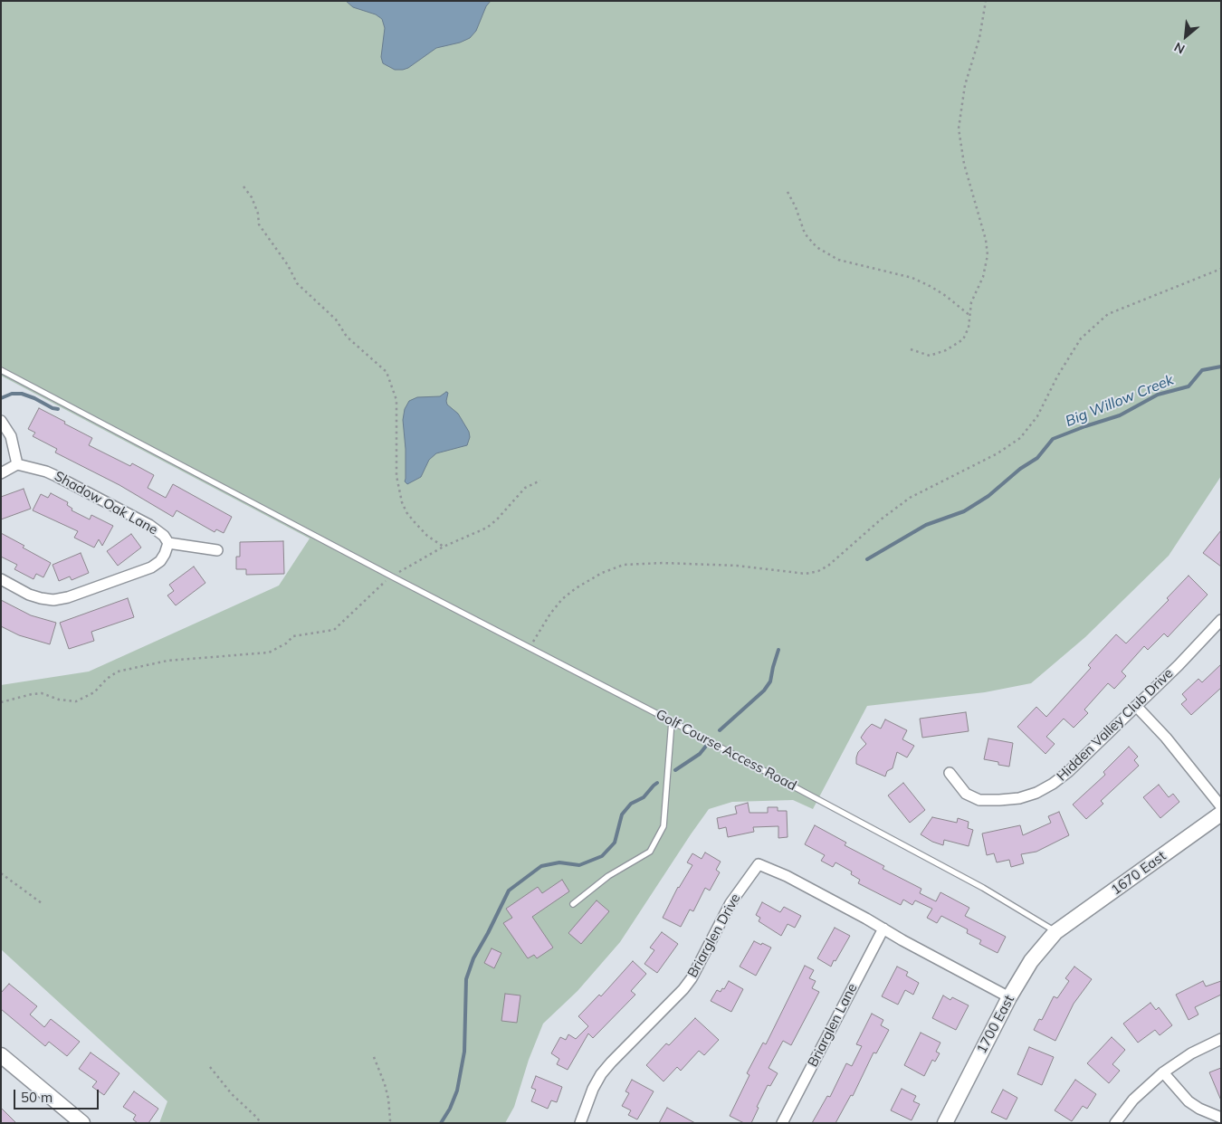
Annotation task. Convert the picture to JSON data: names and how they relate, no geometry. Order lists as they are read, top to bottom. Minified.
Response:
{"streets":{"main road":["1670 East","1700 East"],"street":["Shadow Oak Lane","Hidden Valley Club Drive","Briarglen Drive","Briarglen Lane"],"lane":["Golf Course Access Road"]},"crossings":[["Golf Course Access Road","1670 East"],["Golf Course Access Road","1700 East"],["1670 East","1700 East"],["Briarglen Drive","1700 East"],["Briarglen Drive","Briarglen Lane"]],"water":["Big Willow Creek"],"scale_bar":"50 m","north":"bottom left"}
